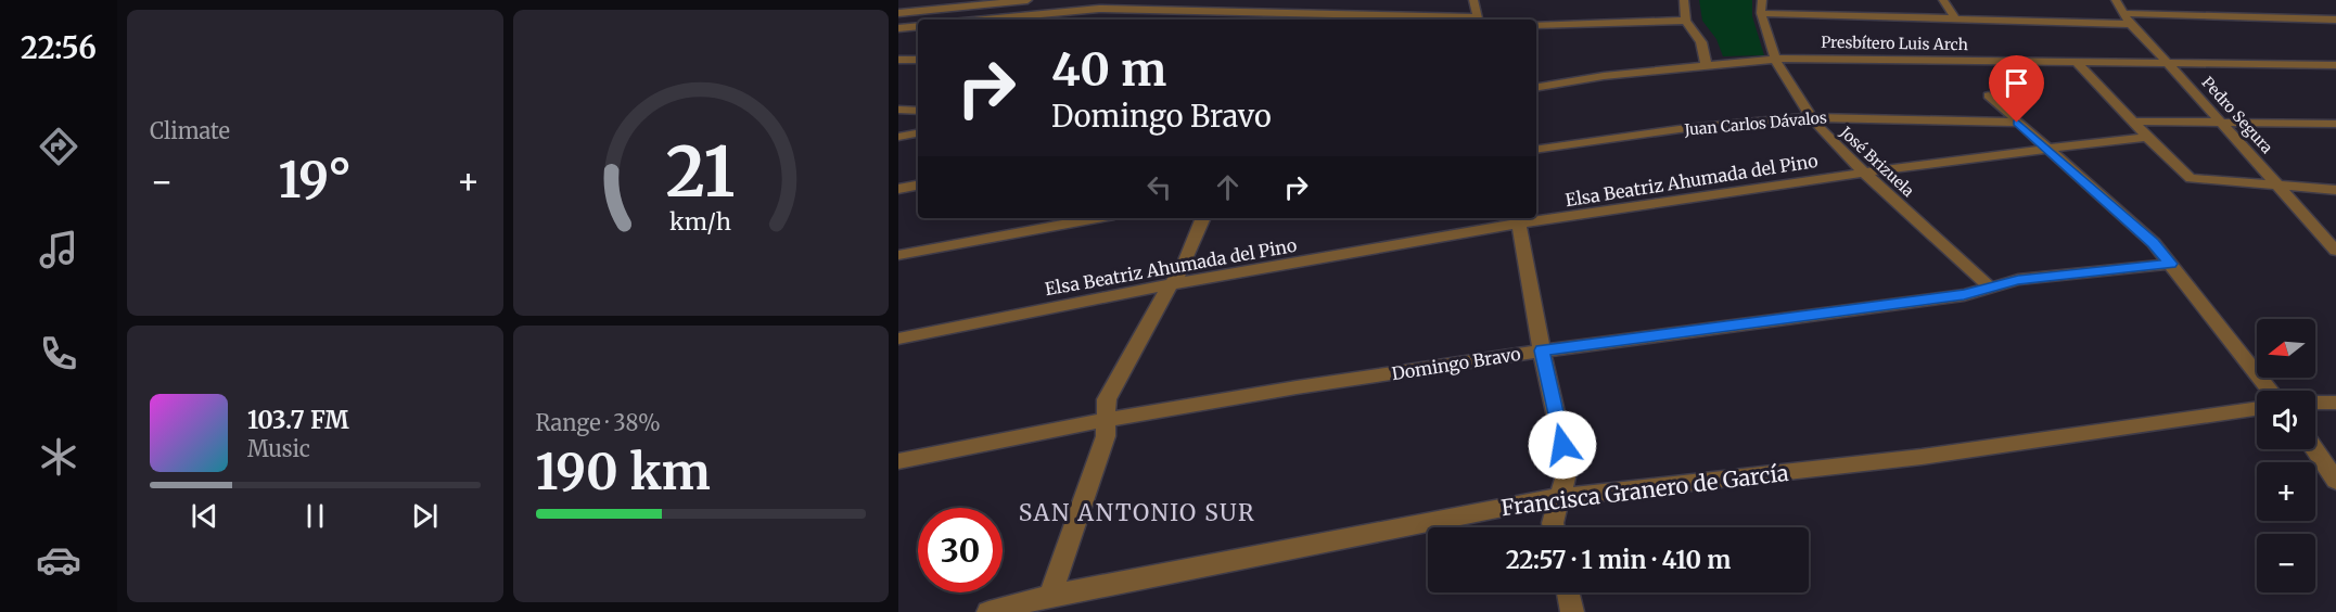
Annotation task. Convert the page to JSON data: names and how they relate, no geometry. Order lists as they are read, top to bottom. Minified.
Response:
{"streets":{"street":["Presbítero Luis Arch","Pedro Segura","Juan Carlos Dávalos","José Brizuela","Elsa Beatriz Ahumada del Pino","Domingo Bravo","Francisca Granero de García"]},"crossings":[["Presbítero Luis Arch","Pedro Segura"],["Presbítero Luis Arch","José Brizuela"],["Juan Carlos Dávalos","José Brizuela"],["José Brizuela","Elsa Beatriz Ahumada del Pino"],["José Brizuela","Domingo Bravo"]],"districts":["SAN ANTONIO SUR"],"north":"left","page":{"tabs":"22:56","tile":["Climate",["Range · 38%","190 km"]],"turn":["40 m","Domingo Bravo"],"heat":["−","19°","+"],"map_buttons":["+","−"],"song":["103.7 FM","Music"],"limit":"30","trip":"22:57 · 1 min · 410 m","gauge":["21","km/h"]}}
